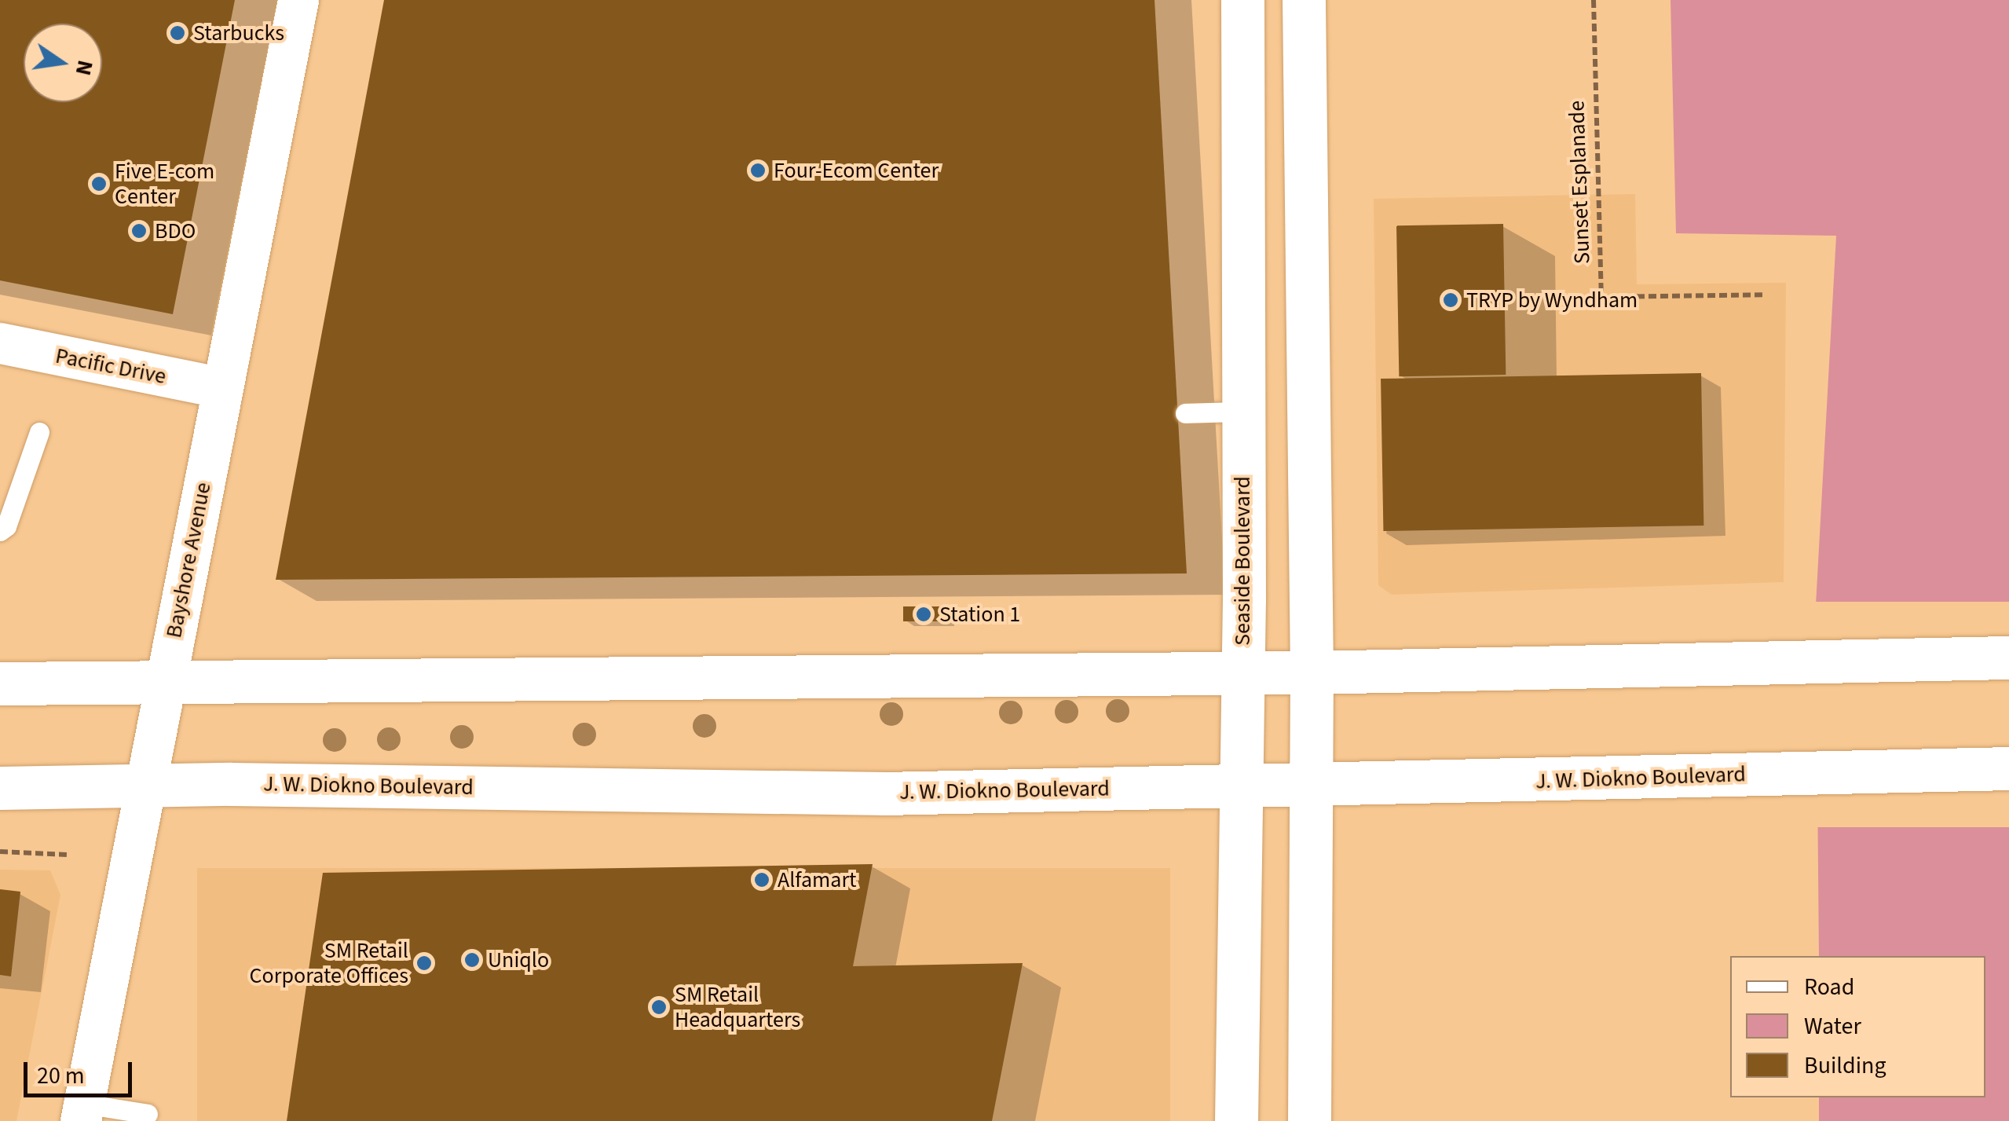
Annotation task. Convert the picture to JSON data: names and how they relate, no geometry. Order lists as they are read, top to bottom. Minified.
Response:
{"streets":{"street":["Pacific Drive","Bayshore Avenue","Seaside Boulevard","J. W. Diokno Boulevard"],"path":["Sunset Esplanade"]},"crossings":[["Pacific Drive","Bayshore Avenue"],["Bayshore Avenue","J. W. Diokno Boulevard"],["Seaside Boulevard","J. W. Diokno Boulevard"]],"places":["Starbucks","Four-Ecom Center","Five E-com Center","BDO","TRYP by Wyndham","Station 1","Alfamart","Uniqlo","SM Retail Corporate Offices","SM Retail Headquarters"],"legend":["Road","Water","Building"],"scale_bar":"20 m","north":"right"}
